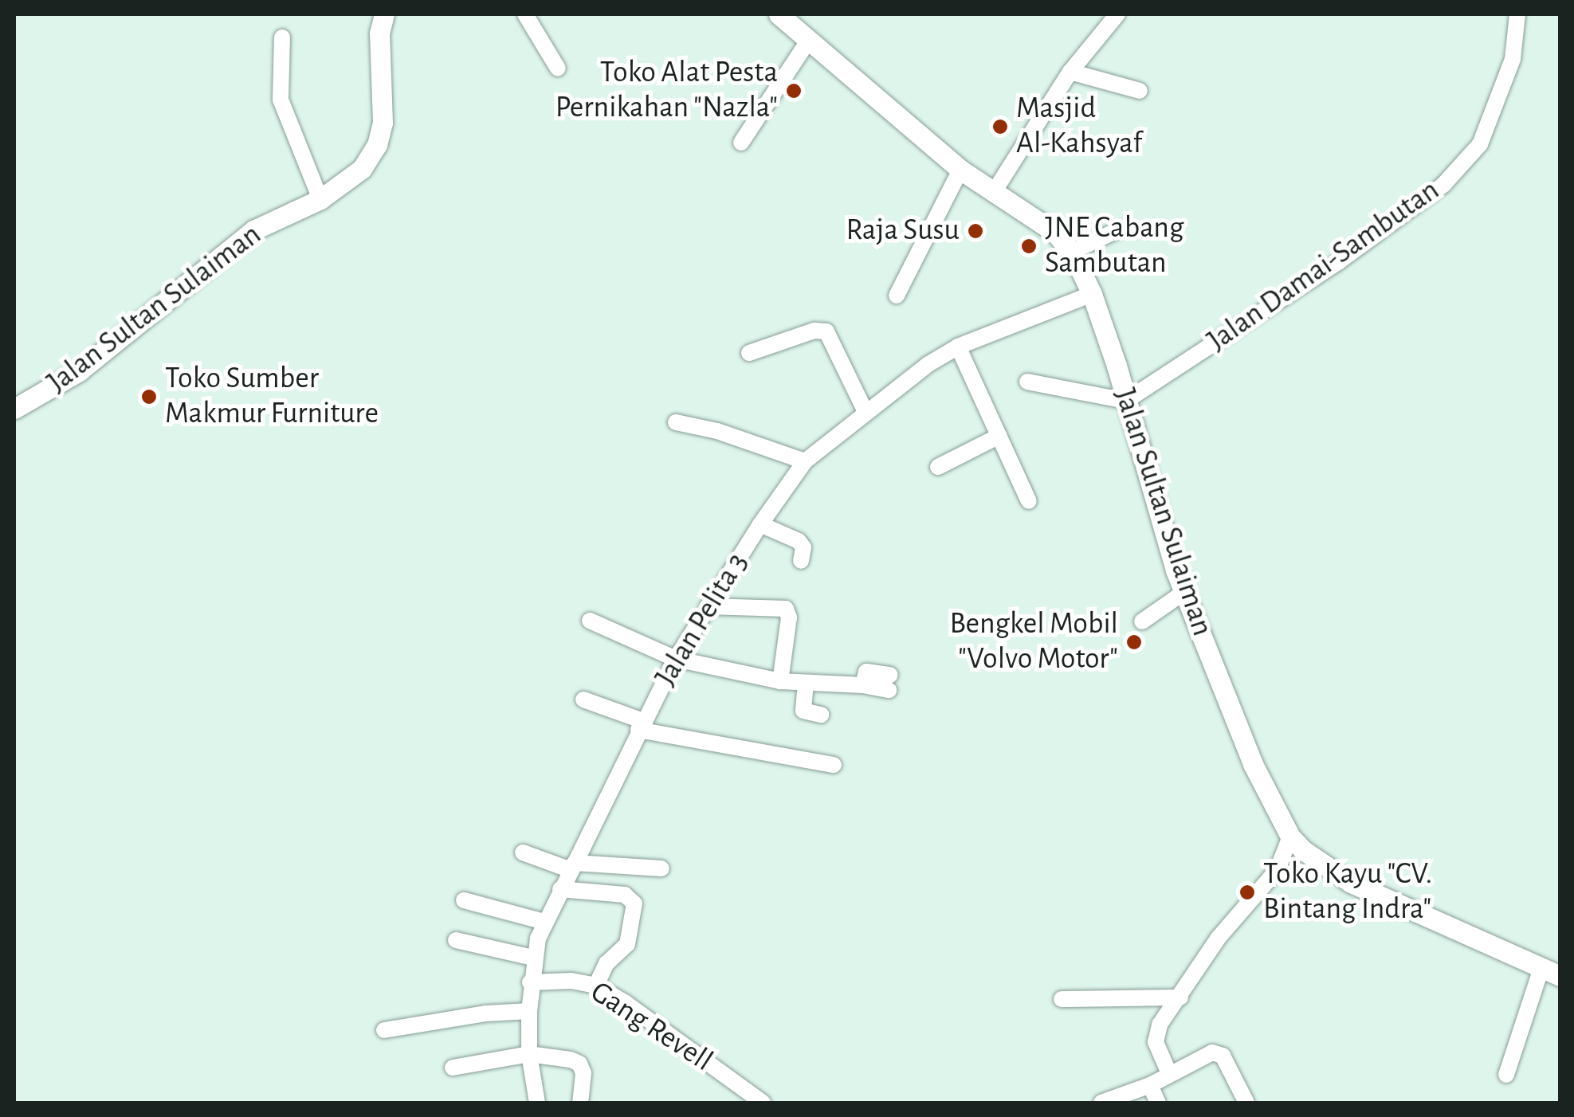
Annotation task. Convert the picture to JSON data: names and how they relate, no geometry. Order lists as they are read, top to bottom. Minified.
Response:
{"streets":{"main road":["Jalan Sultan Sulaiman"],"street":["Jalan Damai-Sambutan","Jalan Pelita 3","Gang Revell"]},"crossings":[["Jalan Damai-Sambutan","Jalan Sultan Sulaiman"],["Jalan Sultan Sulaiman","Jalan Pelita 3"],["Jalan Pelita 3","Gang Revell"]],"places":["Toko Alat Pesta Pernikahan \"Nazla\"","Masjid Al-Kahsyaf","Raja Susu","JNE Cabang Sambutan","Toko Sumber Makmur Furniture","Bengkel Mobil \"Volvo Motor\"","Toko Kayu \"CV. Bintang Indra\""]}
